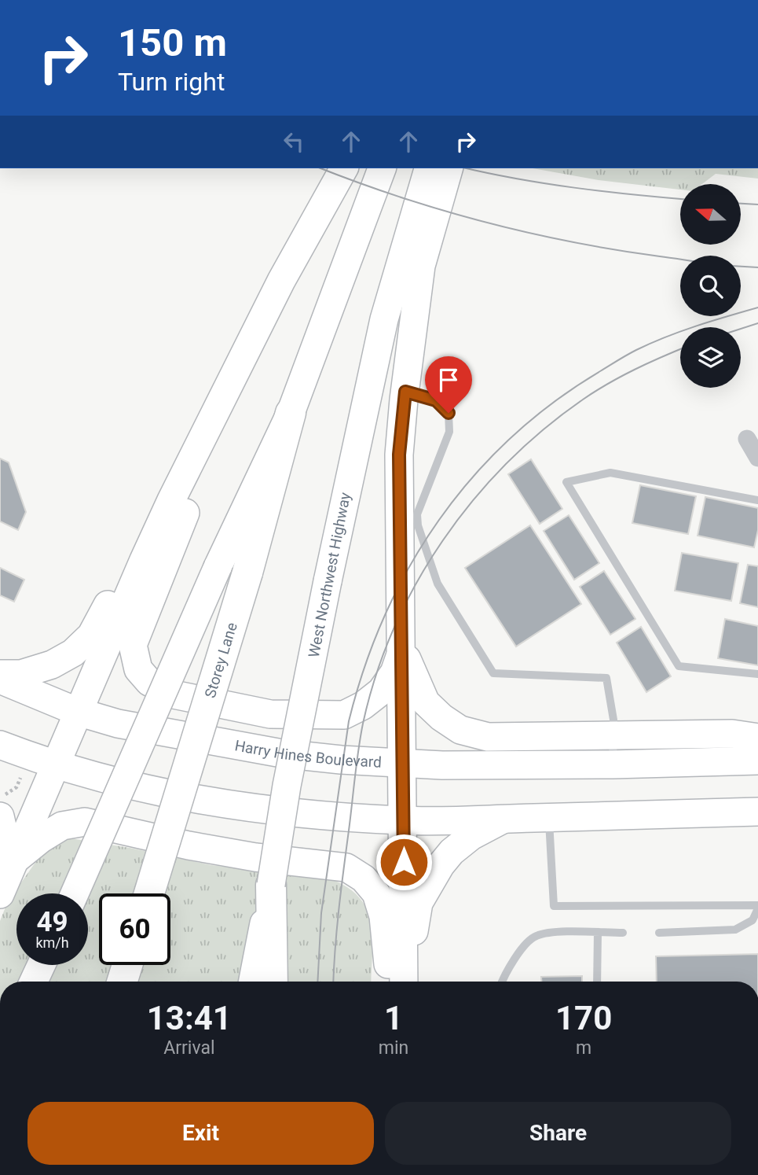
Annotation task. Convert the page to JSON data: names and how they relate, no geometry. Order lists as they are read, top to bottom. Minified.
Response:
{"streets":{"highway":["Storey Lane"],"main road":["West Northwest Highway","Harry Hines Boulevard"]},"north":"left","page":{"turn":["150 m","Turn right"],"speed":"49 km/h","limit":"60","eta":["13:41","Arrival","1","min","170","m"],"buttons":["Exit","Share"]}}
